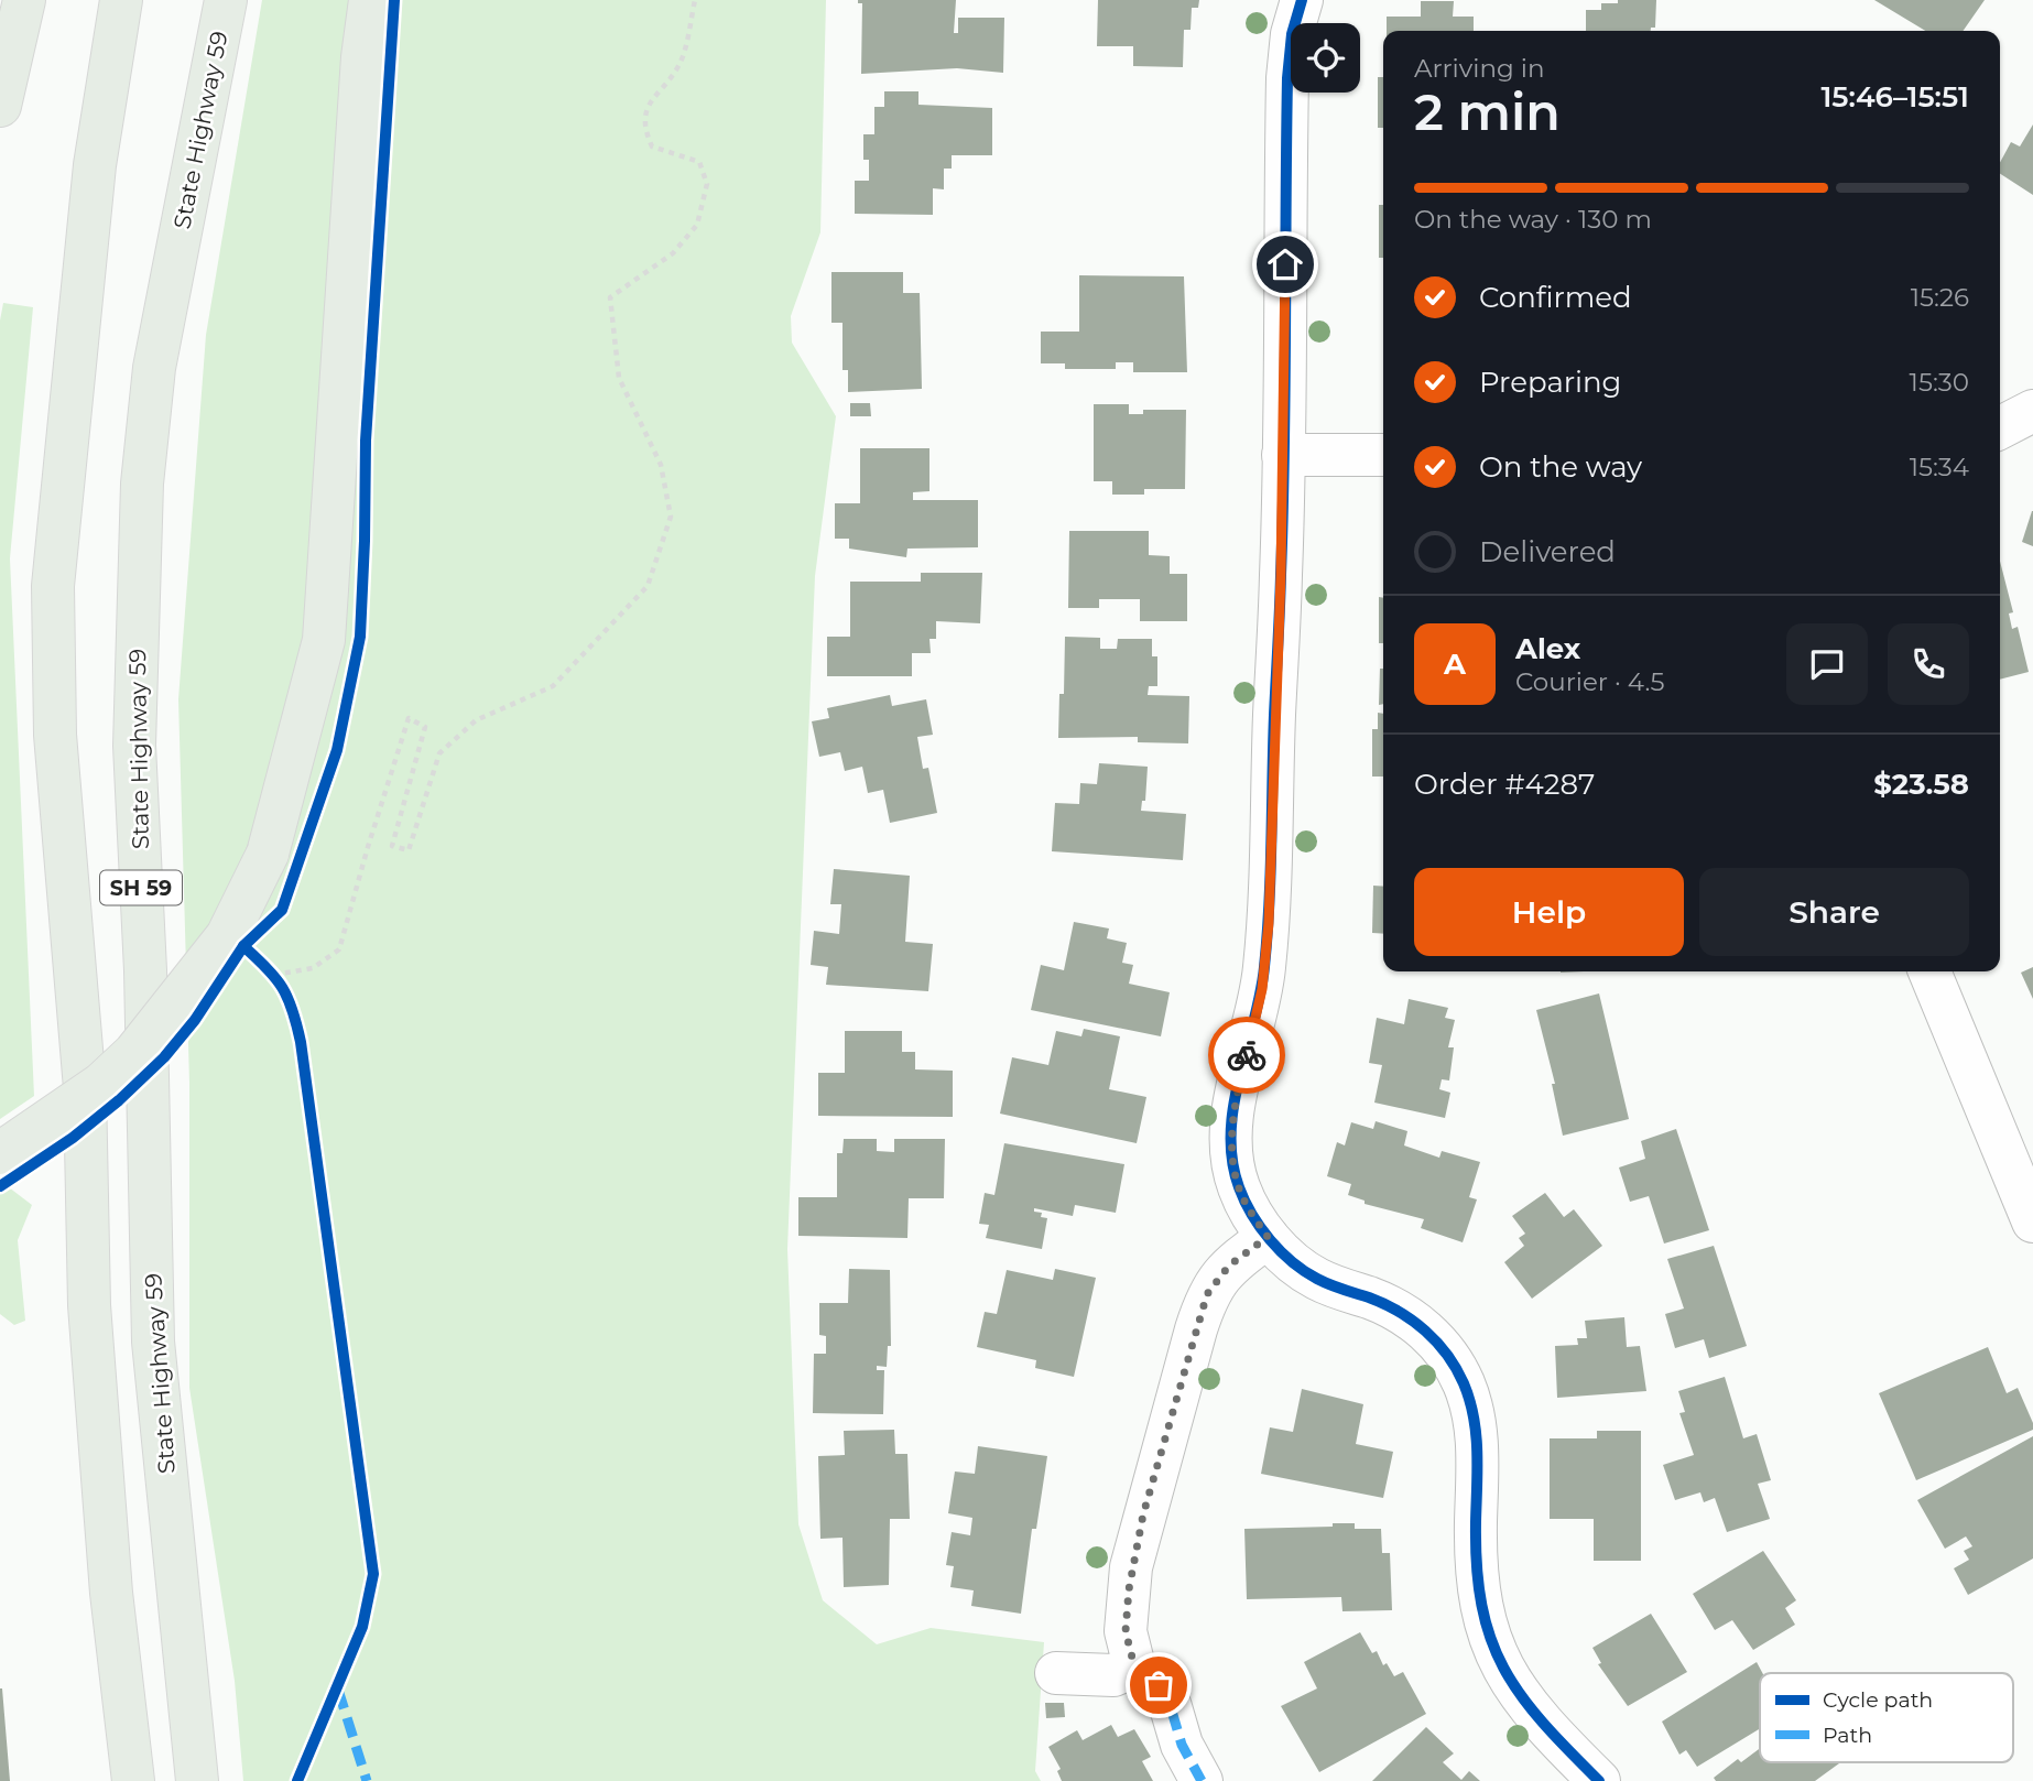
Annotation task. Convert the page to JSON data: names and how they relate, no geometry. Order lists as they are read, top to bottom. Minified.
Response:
{"streets":{"main road":["State Highway 59","SH 59"]},"legend":["Cycle path","Path"],"page":{"heading":["2 min","Arriving in","15:46–15:51"],"panel":["Alex","Courier · 4.5","Order #4287","$23.58"],"bar":"On the way · 130 m","list":[["Confirmed","15:26"],["Preparing","15:30"],["On the way","15:34"],"Delivered"],"round":"A","buttons":["Help","Share"]}}
